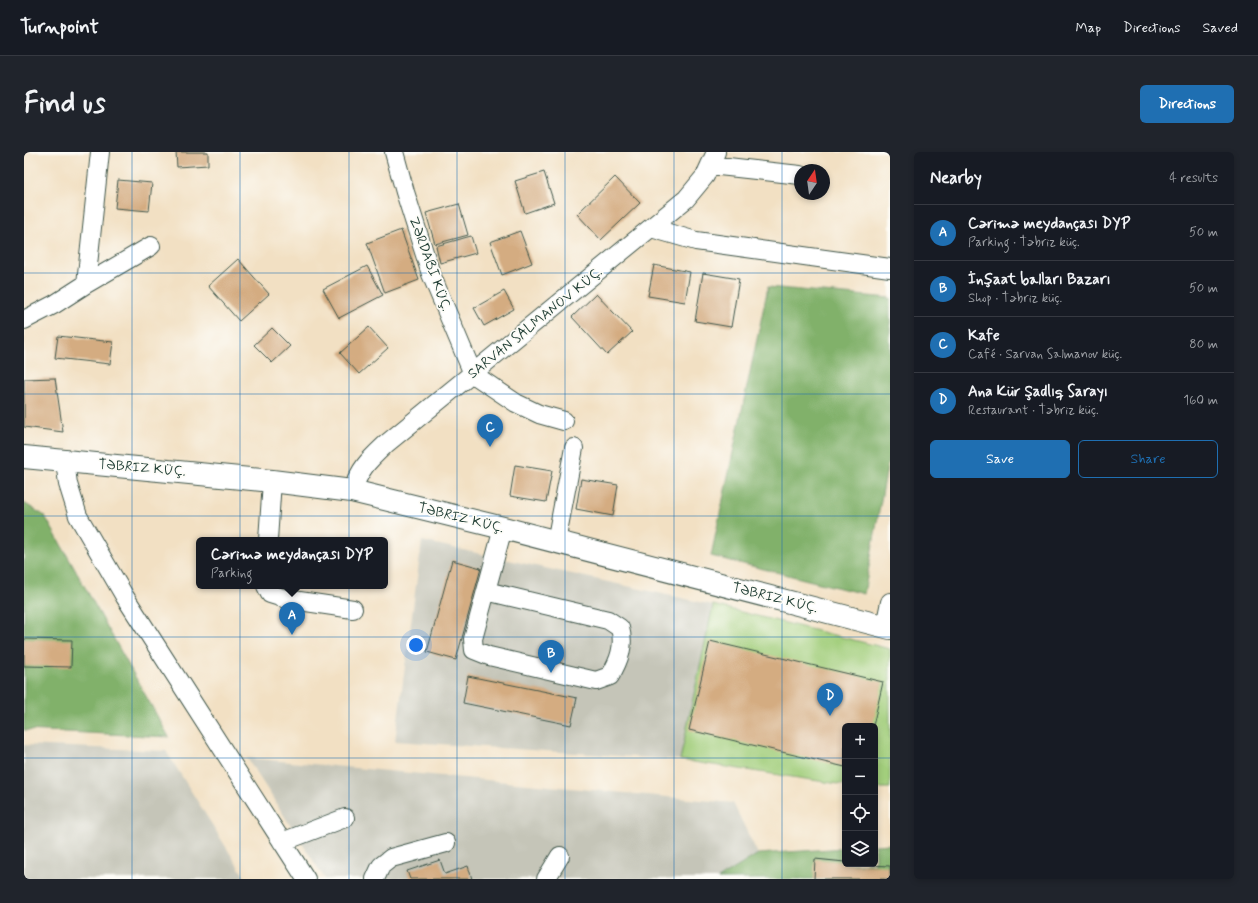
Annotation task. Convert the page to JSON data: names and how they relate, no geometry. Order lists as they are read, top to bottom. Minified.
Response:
{"streets":{"main road":["TƏBRIZ KÜÇ."],"street":["ZƏRDABI KÜÇ.","SARVAN SALMANOV KÜÇ."]},"crossings":[["ZƏRDABI KÜÇ.","SARVAN SALMANOV KÜÇ."],["SARVAN SALMANOV KÜÇ.","TƏBRIZ KÜÇ."]],"north":"top","page":{"header":"Turnpoint","nav":["Map","Directions","Saved"],"buttons":["Directions",["Save","Share"]],"title":"Find us","heading":["Nearby","4 results"],"list":[{"mark":"A","name":"Cərimə meydançası DYP","note":"Parking · Təbriz küç.","value":"50 m"},{"mark":"B","name":"İnşaat balları Bazarı","note":"Shop · Təbriz küç.","value":"50 m"},{"mark":"C","name":"Kafe","note":"Café · Sarvan Salmanov küç.","value":"80 m"},{"mark":"D","name":"Ana Kür Şadlıq Sarayı","note":"Restaurant · Təbriz küç.","value":"160 m"}],"pins":["C","A","B","D"],"popup":["Cərimə meydançası DYP","Parking"],"map_buttons":["+","−"]}}
